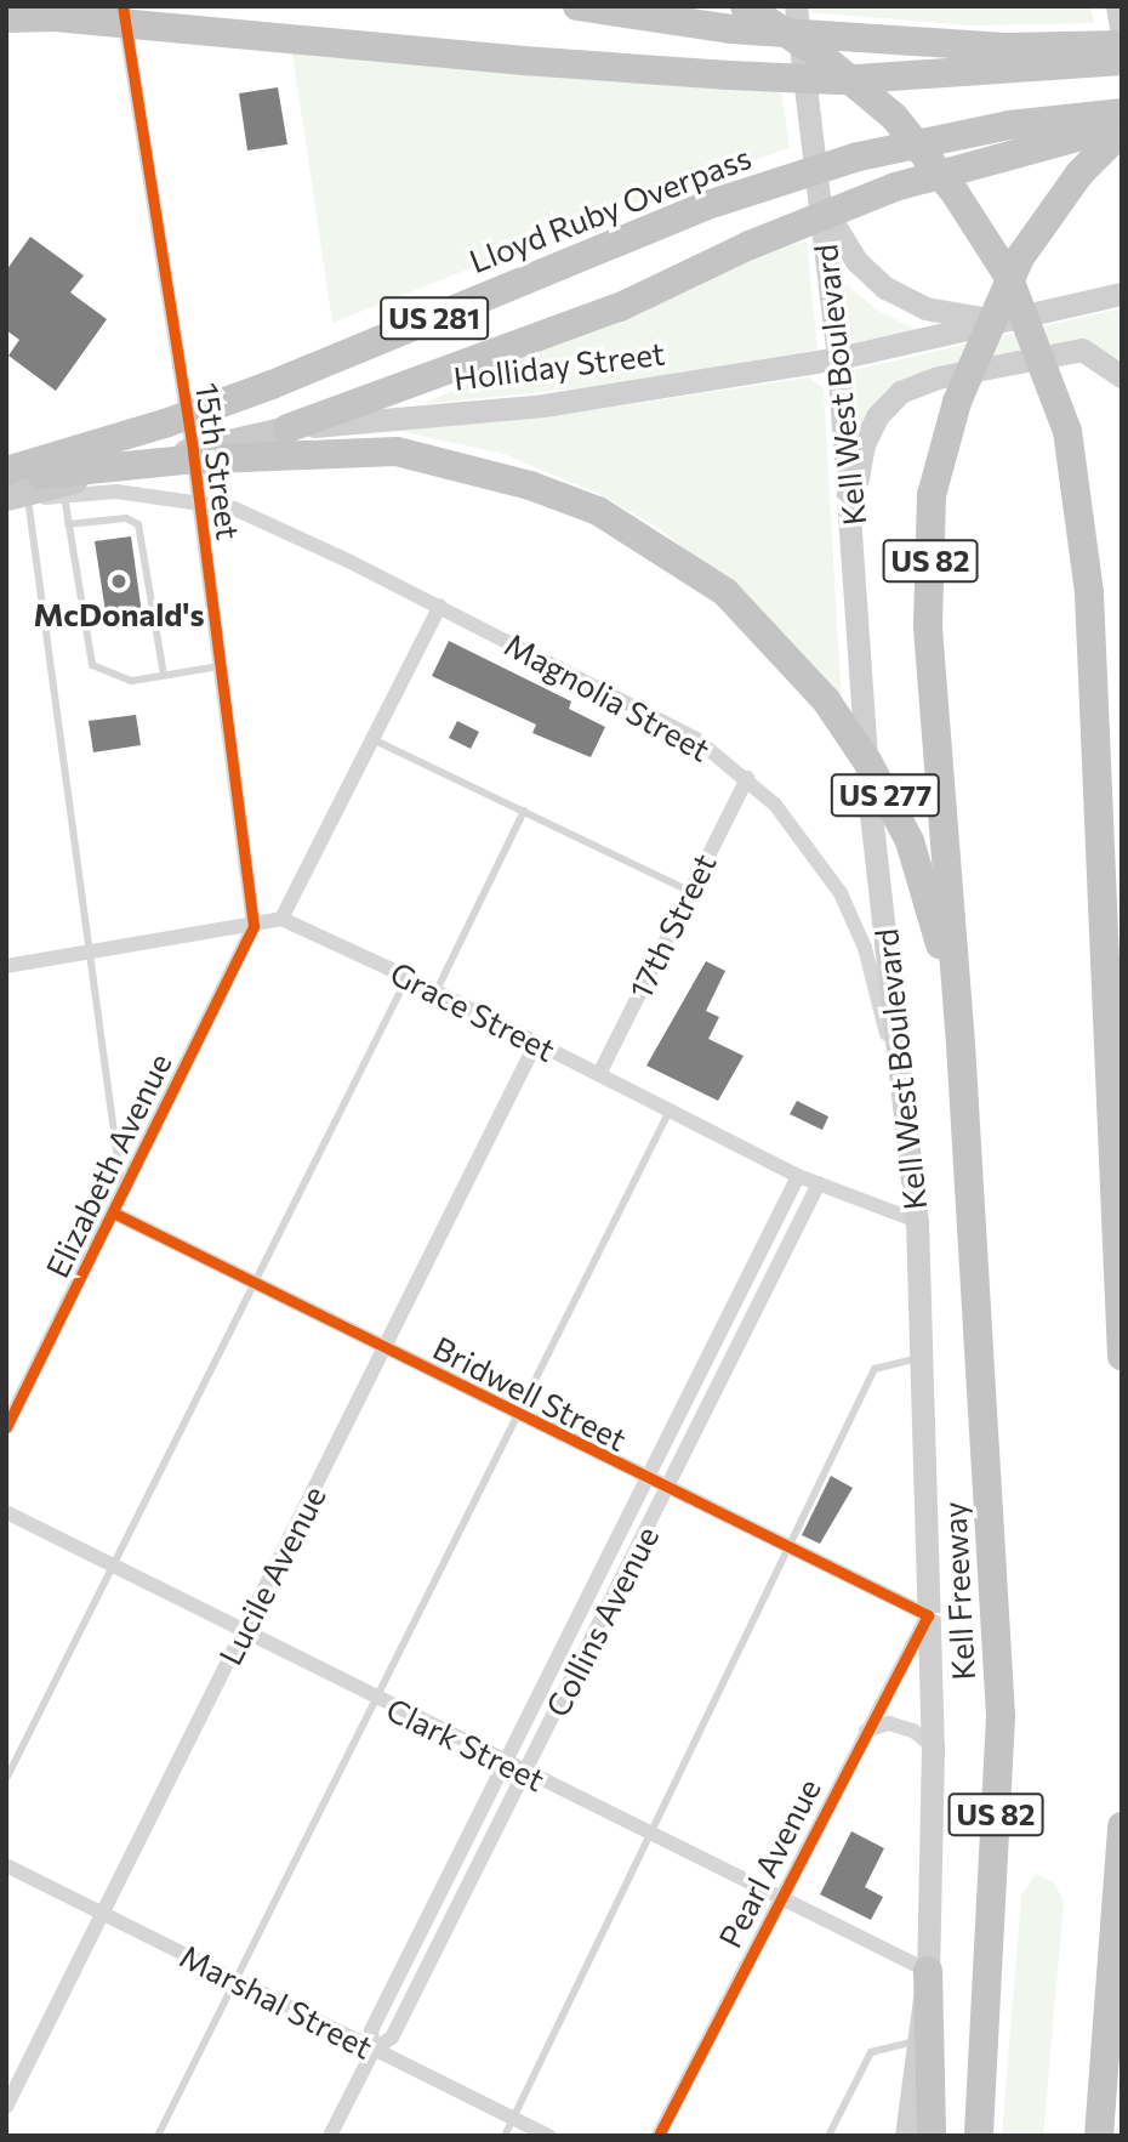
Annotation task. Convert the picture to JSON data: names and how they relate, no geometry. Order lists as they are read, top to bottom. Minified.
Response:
{"streets":{"highway":["Lloyd Ruby Overpass","US 281","US 82","US 277","Kell Freeway"],"main road":["Holliday Street","Kell West Boulevard"],"street":["15th Street","Magnolia Street","17th Street","Grace Street","Elizabeth Avenue","Bridwell Street","Lucile Avenue","Collins Avenue","Clark Street","Pearl Avenue","Marshal Street"]},"crossings":[["Holliday Street","Kell West Boulevard"],["Holliday Street","15th Street"],["Holliday Street","Magnolia Street"],["Kell West Boulevard","Magnolia Street"],["Kell West Boulevard","Grace Street"],["Kell West Boulevard","Bridwell Street"],["Kell West Boulevard","Clark Street"],["Kell West Boulevard","Pearl Avenue"],["15th Street","Magnolia Street"],["15th Street","Elizabeth Avenue"],["US 82","US 277"],["US 82","Kell Freeway"],["Magnolia Street","17th Street"],["Magnolia Street","Grace Street"],["US 277","Kell Freeway"],["17th Street","Grace Street"],["Grace Street","Lucile Avenue"],["Grace Street","Collins Avenue"],["Elizabeth Avenue","Bridwell Street"],["Bridwell Street","Lucile Avenue"],["Bridwell Street","Collins Avenue"],["Bridwell Street","Pearl Avenue"],["Lucile Avenue","Clark Street"],["Lucile Avenue","Marshal Street"],["Collins Avenue","Clark Street"],["Collins Avenue","Marshal Street"],["Clark Street","Pearl Avenue"]],"places":["McDonald's"]}
